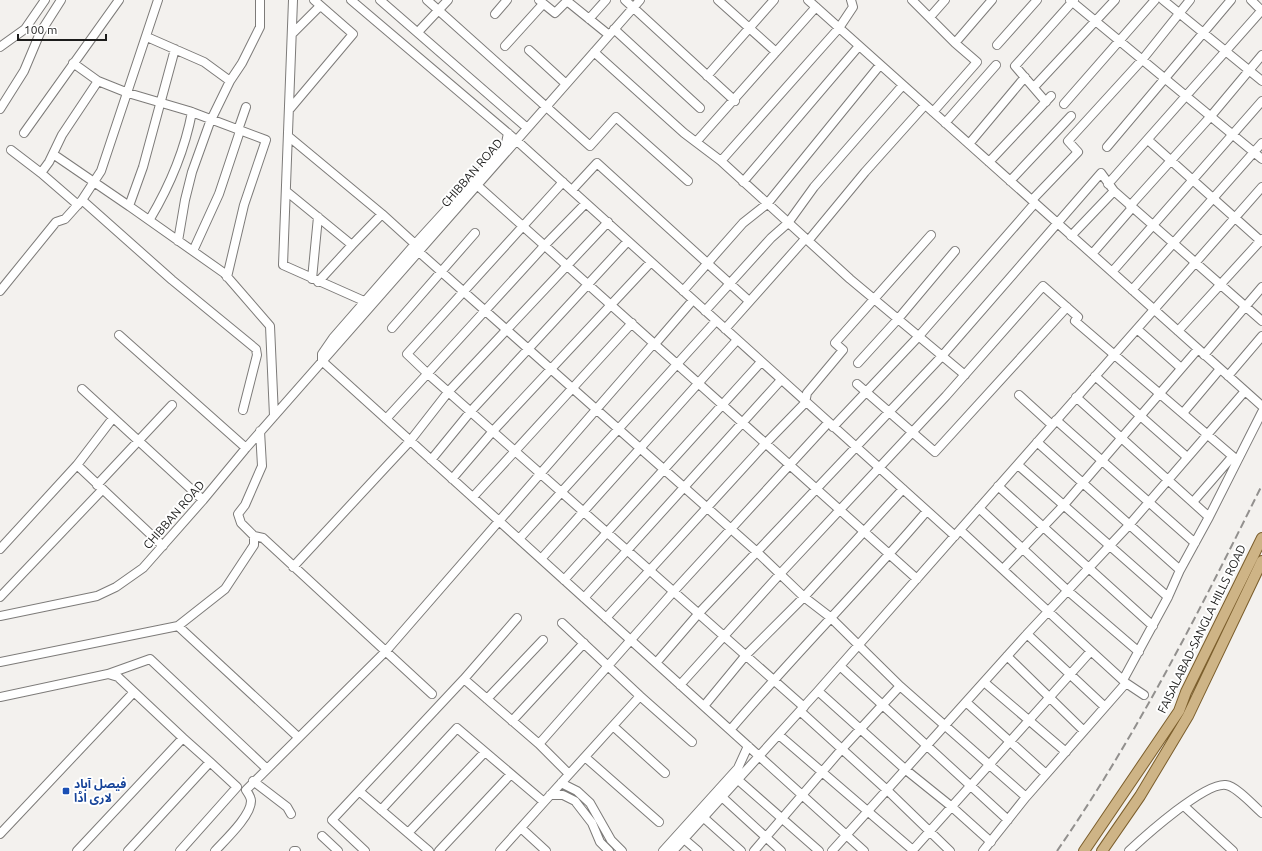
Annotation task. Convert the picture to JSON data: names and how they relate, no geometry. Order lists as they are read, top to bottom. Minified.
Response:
{"streets":{"main road":["FAISALABAD-SANGLA HILLS ROAD"],"street":["CHIBBAN ROAD"]},"places":{"transit":["فیصل آباد لاری اڈا"]},"scale_bar":"100 m"}
